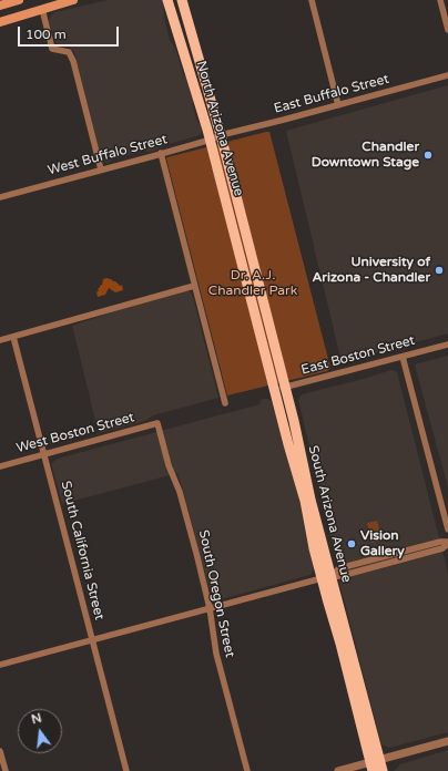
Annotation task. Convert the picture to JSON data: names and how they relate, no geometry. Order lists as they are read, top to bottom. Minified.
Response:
{"streets":{"main road":["North Arizona Avenue","South Arizona Avenue"],"street":["East Buffalo Street","West Buffalo Street","East Boston Street","West Boston Street","South California Street","South Oregon Street"]},"crossings":[["East Buffalo Street","North Arizona Avenue"],["East Buffalo Street","West Buffalo Street"],["North Arizona Avenue","West Buffalo Street"],["North Arizona Avenue","South Arizona Avenue"],["East Boston Street","South Arizona Avenue"],["West Boston Street","South California Street"],["West Boston Street","South Oregon Street"]],"parks":["Dr. A.J. Chandler Park"],"places":["Chandler Downtown Stage","University of Arizona - Chandler","Vision Gallery"],"scale_bar":"100 m","north":"top"}
